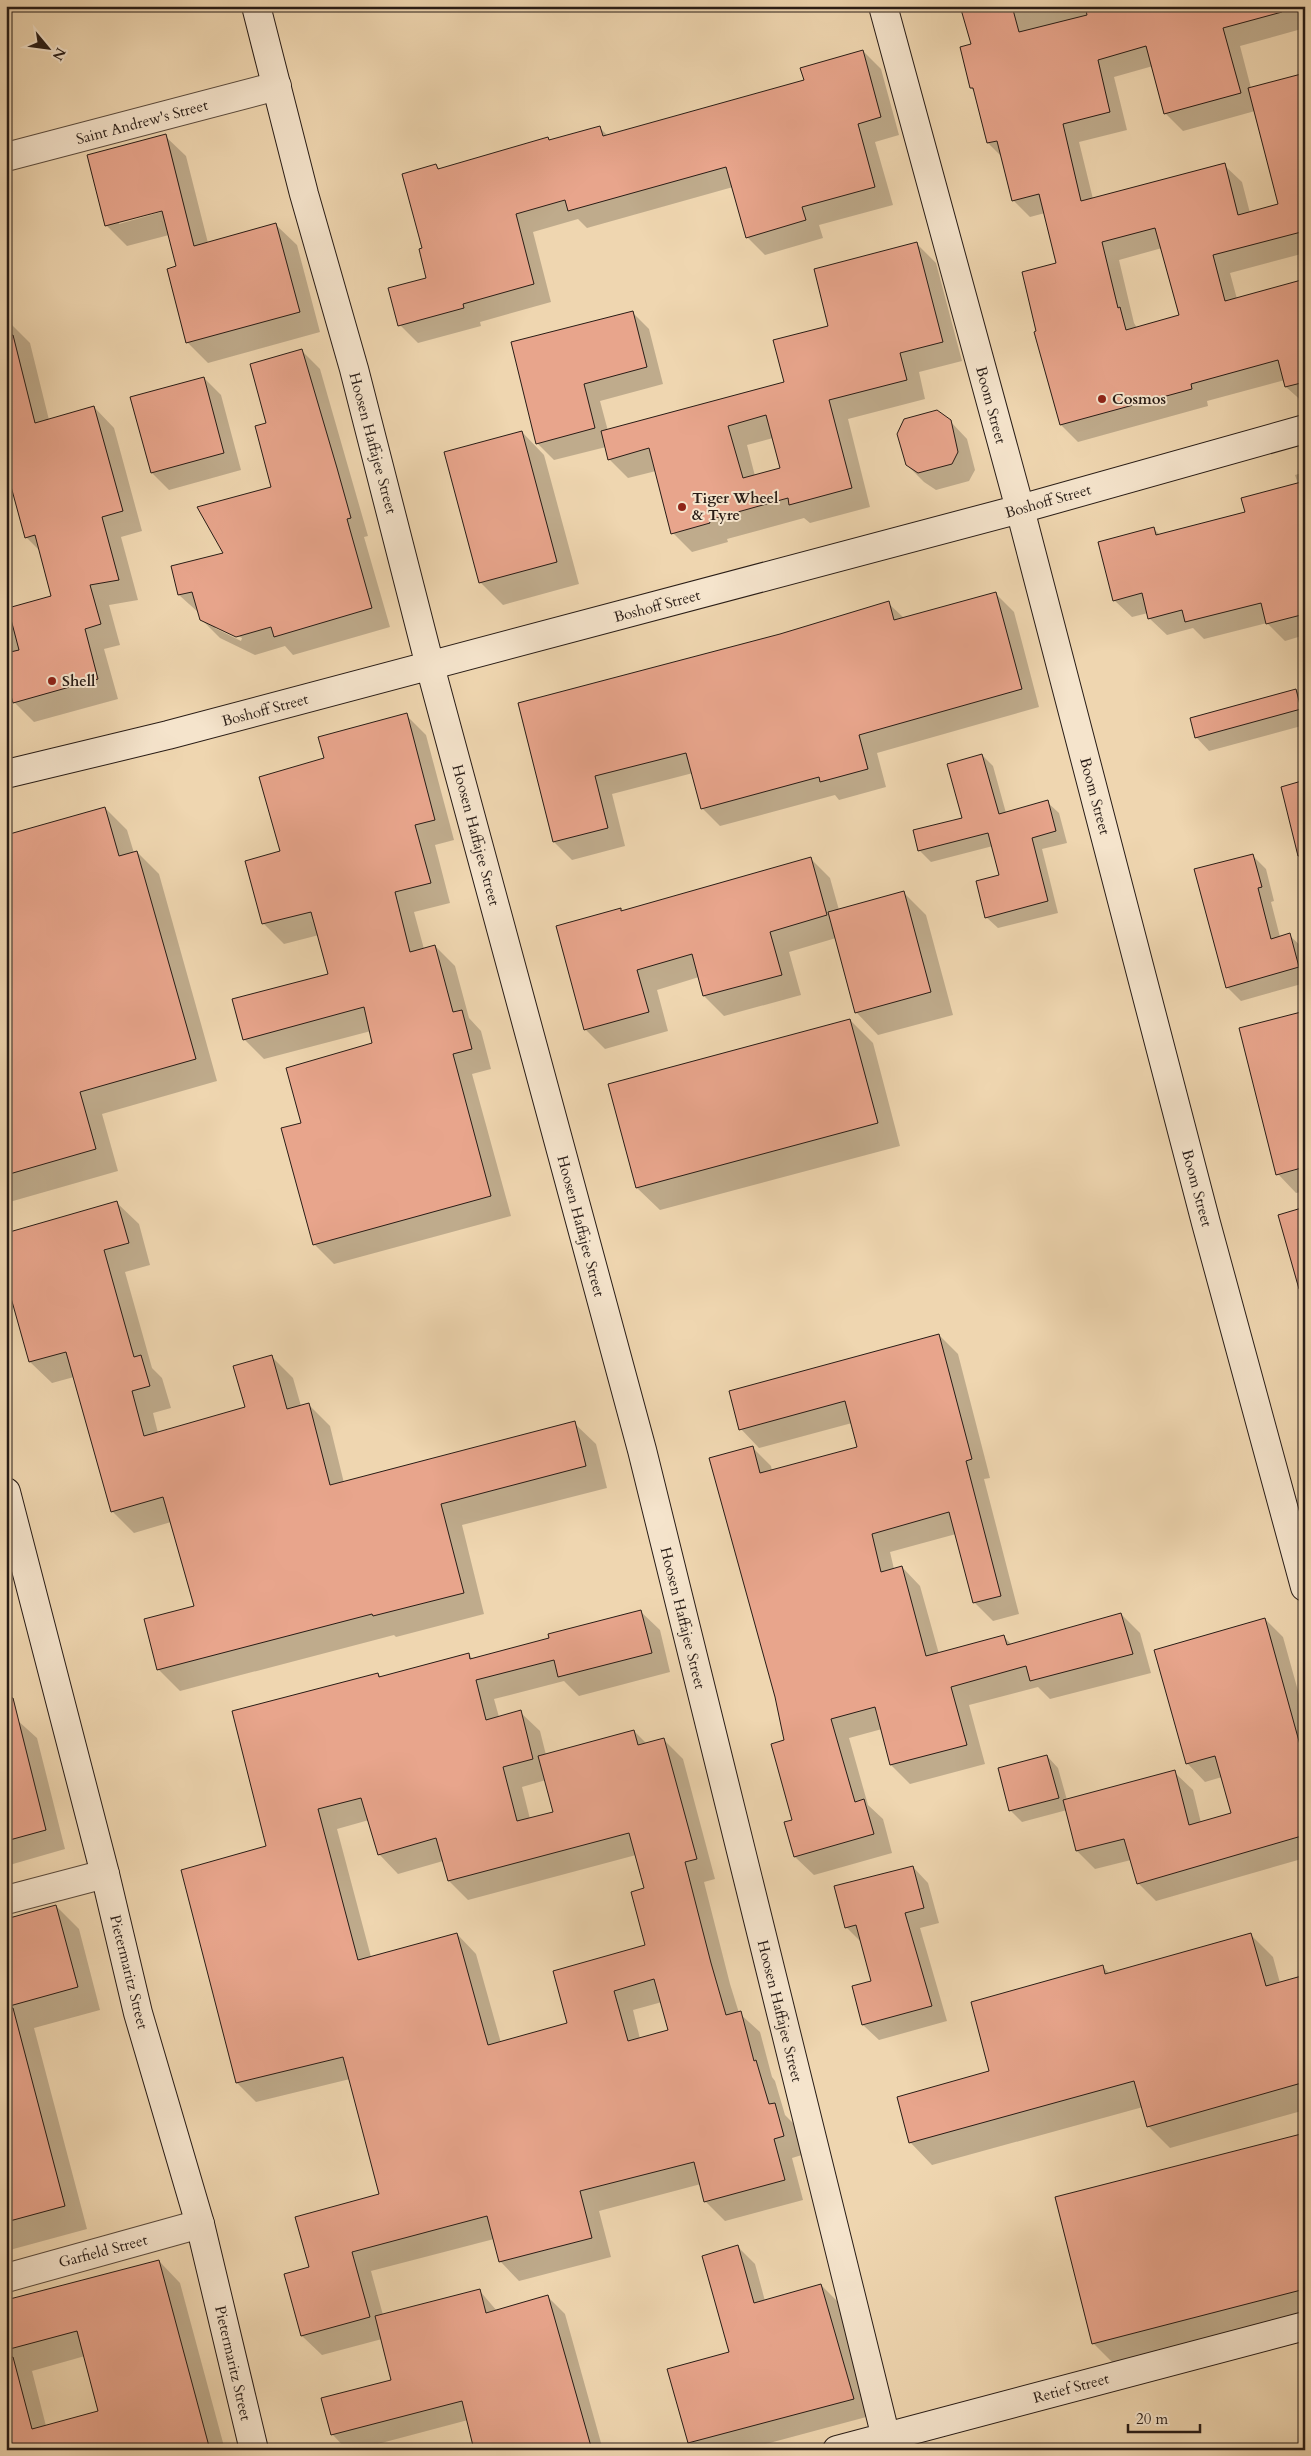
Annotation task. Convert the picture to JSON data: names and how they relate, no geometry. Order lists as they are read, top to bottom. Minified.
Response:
{"streets":{"street":["Saint Andrew's Street","Boom Street","Hoosen Haffajee Street","Boshoff Street","Pietermaritz Street","Garfield Street","Retief Street"]},"crossings":[["Saint Andrew's Street","Hoosen Haffajee Street"],["Boom Street","Boshoff Street"],["Hoosen Haffajee Street","Boshoff Street"],["Hoosen Haffajee Street","Retief Street"],["Pietermaritz Street","Garfield Street"]],"places":["Cosmos","Tiger Wheel & Tyre","Shell"],"scale_bar":"20 m","north":"bottom right"}
